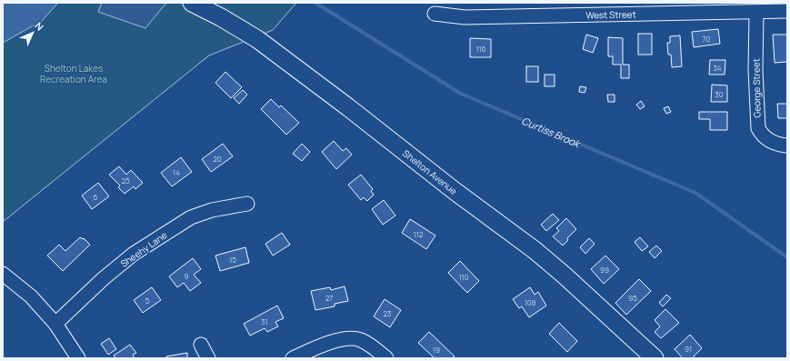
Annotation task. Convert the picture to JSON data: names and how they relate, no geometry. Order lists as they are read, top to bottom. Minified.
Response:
{"streets":{"main road":["Shelton Avenue"],"street":["West Street","George Street","Sheehy Lane"]},"crossings":[["West Street","George Street"]],"water":["Curtiss Brook"],"parks":["Shelton Lakes Recreation Area"],"house_numbers":["70","116","34","30","20","14","25","6","112","15","99","9","110","27","95","5","108","23","31","91","19"],"north":"top right"}
